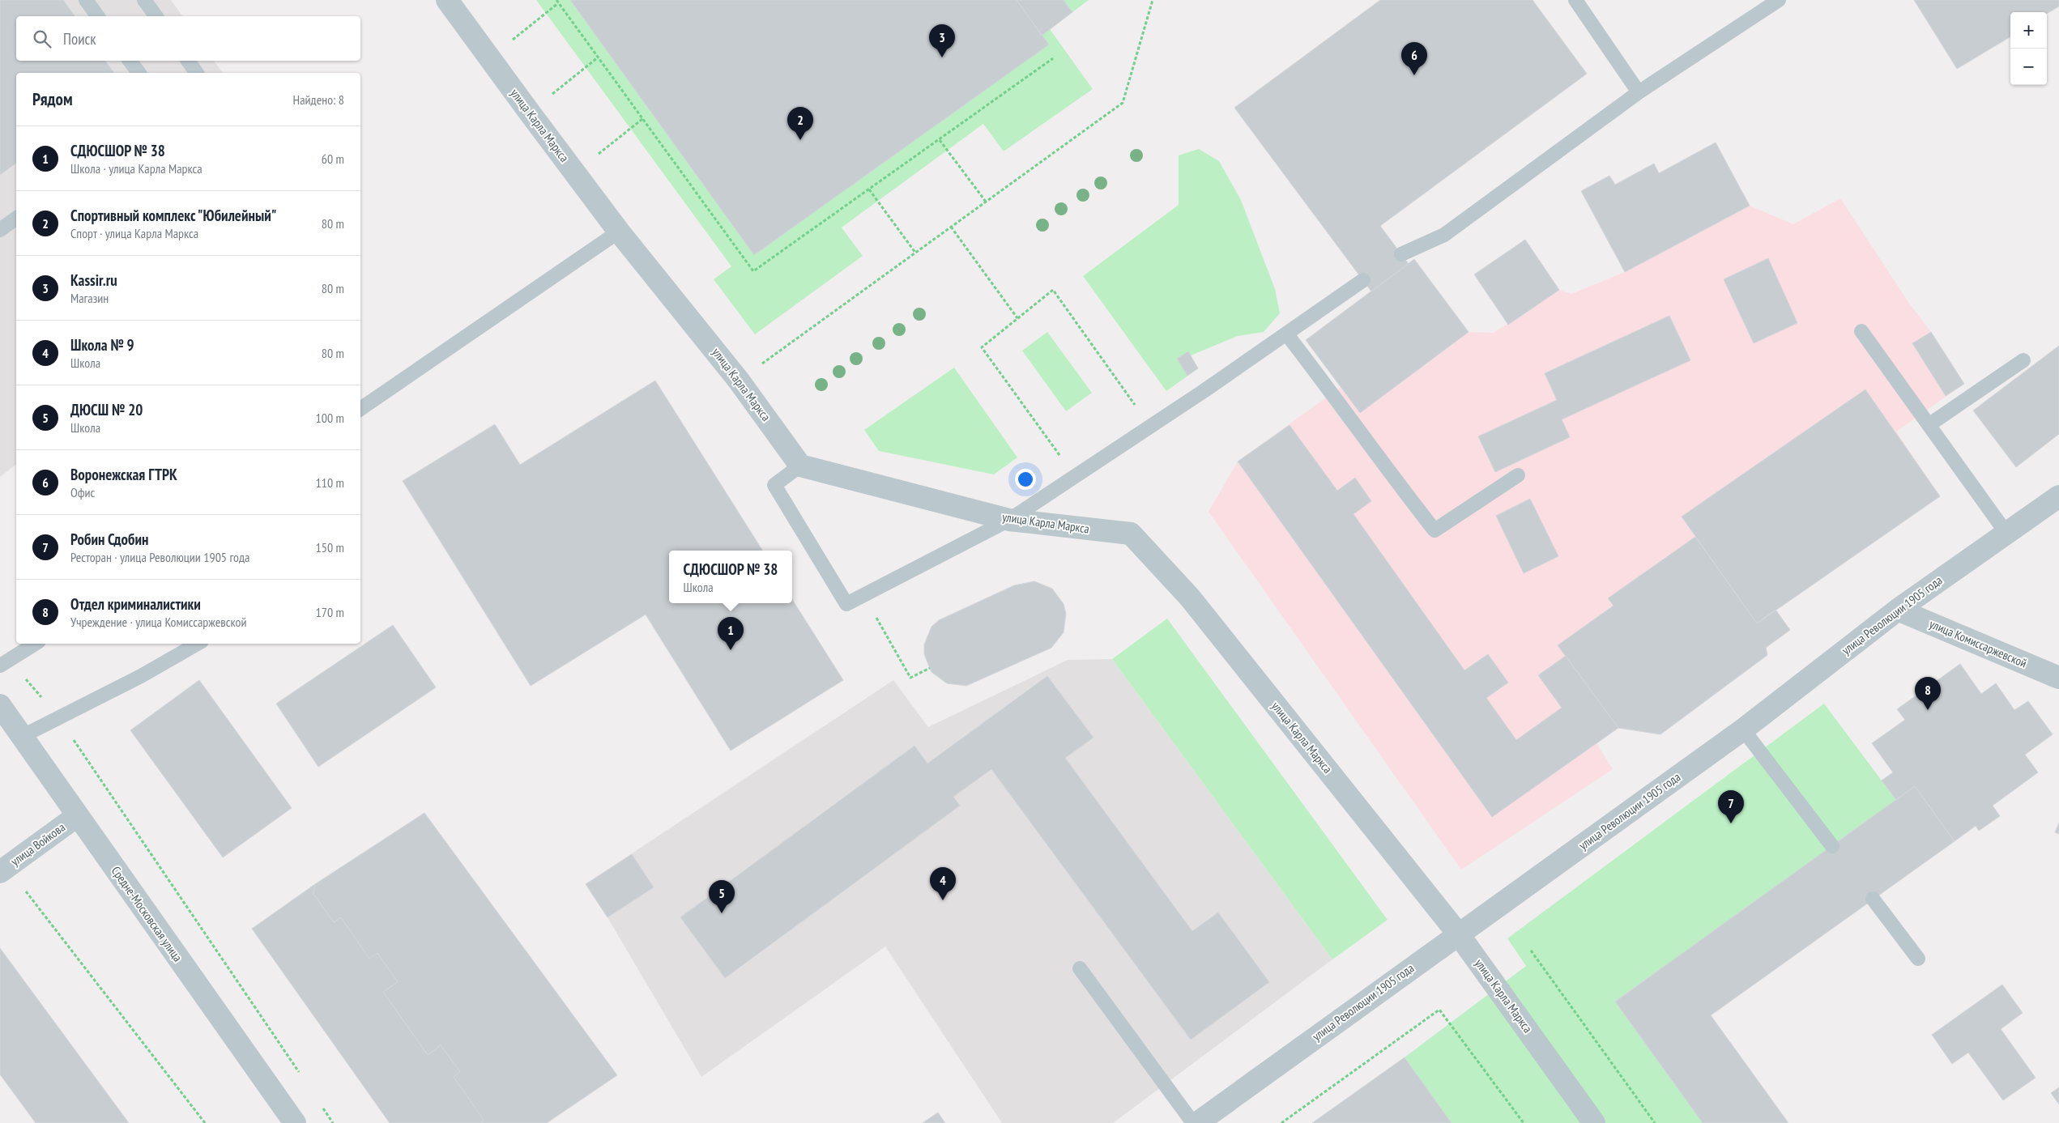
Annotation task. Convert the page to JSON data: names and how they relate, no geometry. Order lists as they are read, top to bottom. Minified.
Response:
{"streets":{"street":["улица Карла Маркса","улица Революции 1905 года","улица Комиссаржевской","улица Войкова","Средне-Московская улица"]},"crossings":[["улица Карла Маркса","улица Революции 1905 года"],["улица Революции 1905 года","улица Комиссаржевской"],["улица Войкова","Средне-Московская улица"]],"page":{"map_buttons":["+","−"],"search":"Поиск","pins":["3","6","2","1","8","7","4","5"],"heading":["Рядом","Найдено: 8"],"list":[{"mark":"1","name":"СДЮСШОР № 38","note":"Школа · улица Карла Маркса","value":"60 m"},{"mark":"2","name":"Спортивный комплекс \"Юбилейный\"","note":"Спорт · улица Карла Маркса","value":"80 m"},{"mark":"3","name":"Kassir.ru","note":"Магазин","value":"80 m"},{"mark":"4","name":"Школа № 9","note":"Школа","value":"80 m"},{"mark":"5","name":"ДЮСШ № 20","note":"Школа","value":"100 m"},{"mark":"6","name":"Воронежская ГТРК","note":"Офис","value":"110 m"},{"mark":"7","name":"Робин Сдобин","note":"Ресторан · улица Революции 1905 года","value":"150 m"},{"mark":"8","name":"Отдел криминалистики","note":"Учреждение · улица Комиссаржевской","value":"170 m"}],"popup":["СДЮСШОР № 38","Школа"]}}
